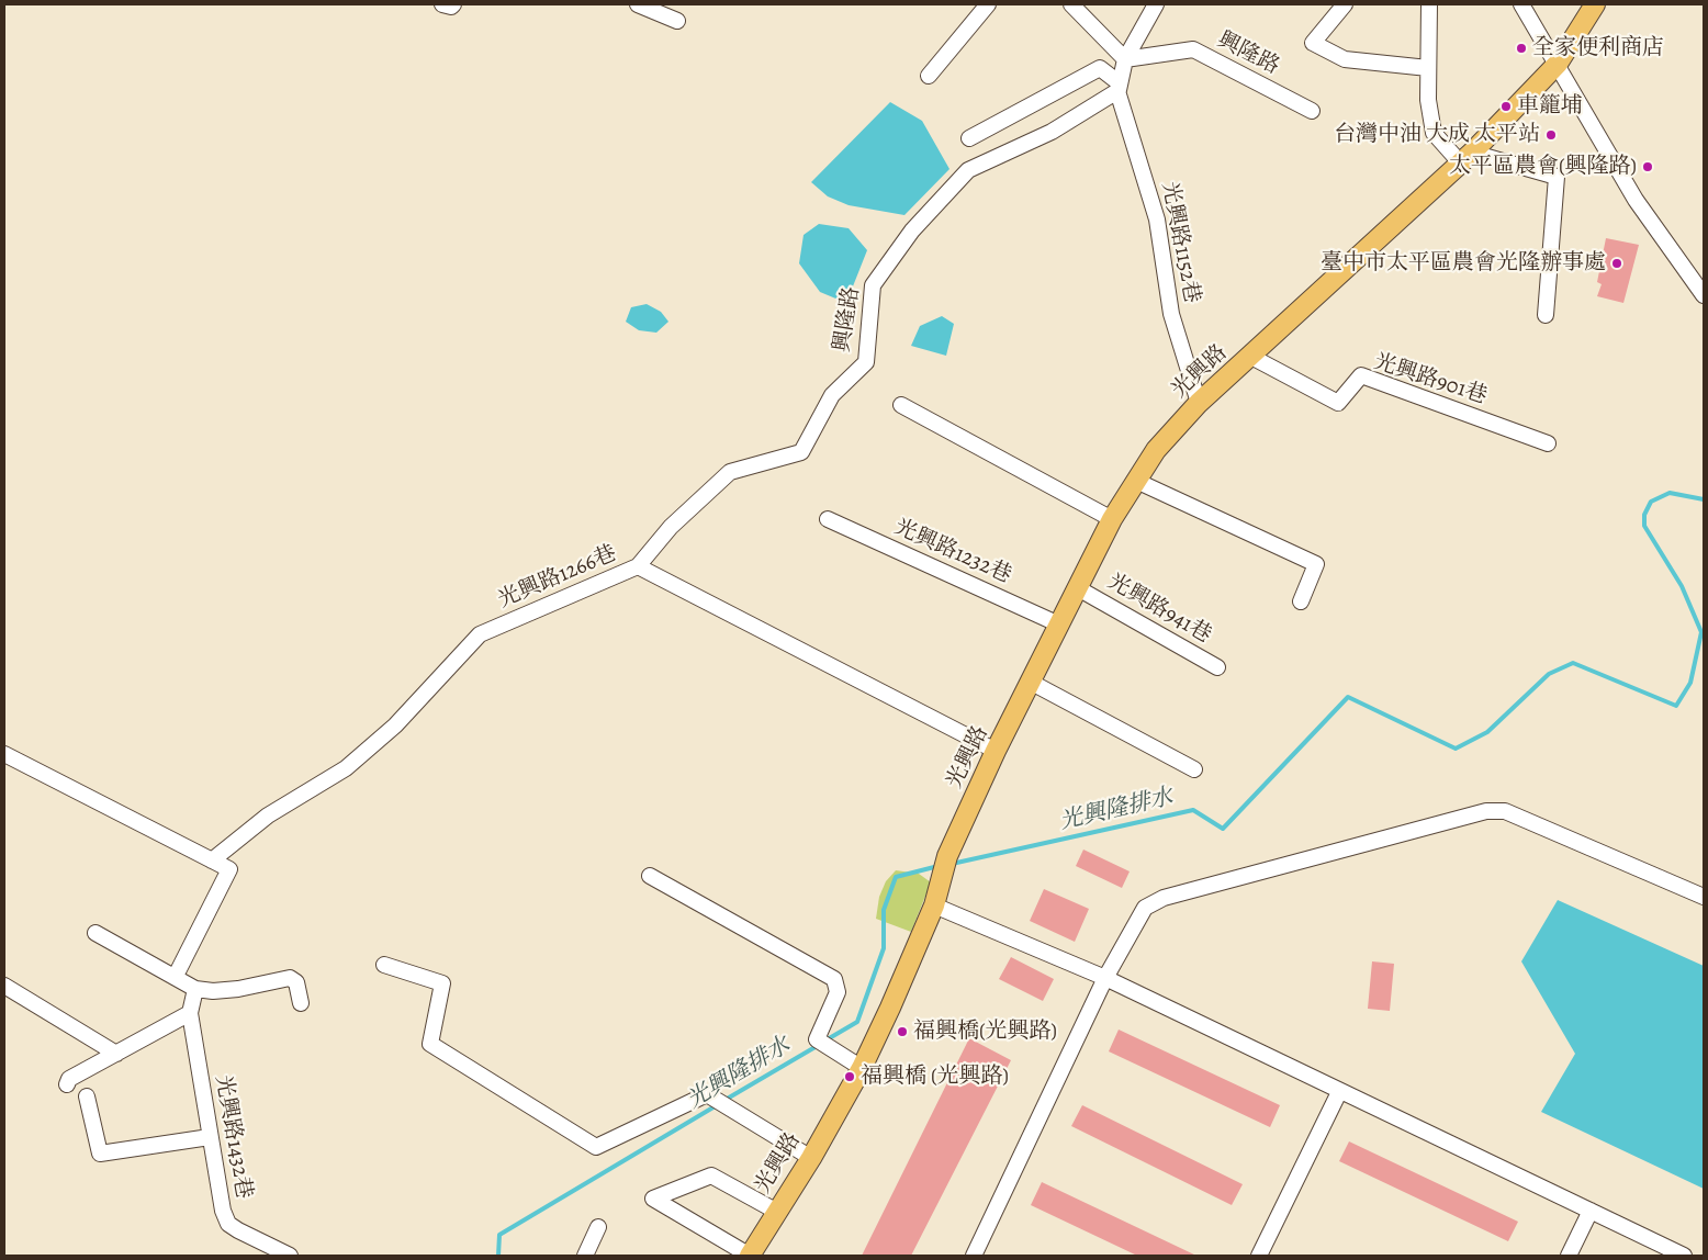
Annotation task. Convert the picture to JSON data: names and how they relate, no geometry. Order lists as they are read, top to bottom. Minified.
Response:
{"streets":{"main road":["光興路"],"street":["興隆路","光興路1152巷","光興路901巷","光興路1232巷","光興路1266巷","光興路941巷","光興路1432巷"]},"crossings":[["興隆路","光興路1152巷"],["興隆路","光興路1266巷"],["光興路1152巷","光興路"],["光興路","光興路901巷"],["光興路","光興路1232巷"],["光興路","光興路1266巷"],["光興路","光興路941巷"]],"water":["光興隆排水"],"places":["全家便利商店","車籠埔","台灣中油 大成 太平站","太平區農會(興隆路)","臺中市太平區農會光隆辦事處","福興橋(光興路)","福興橋 (光興路)"]}
